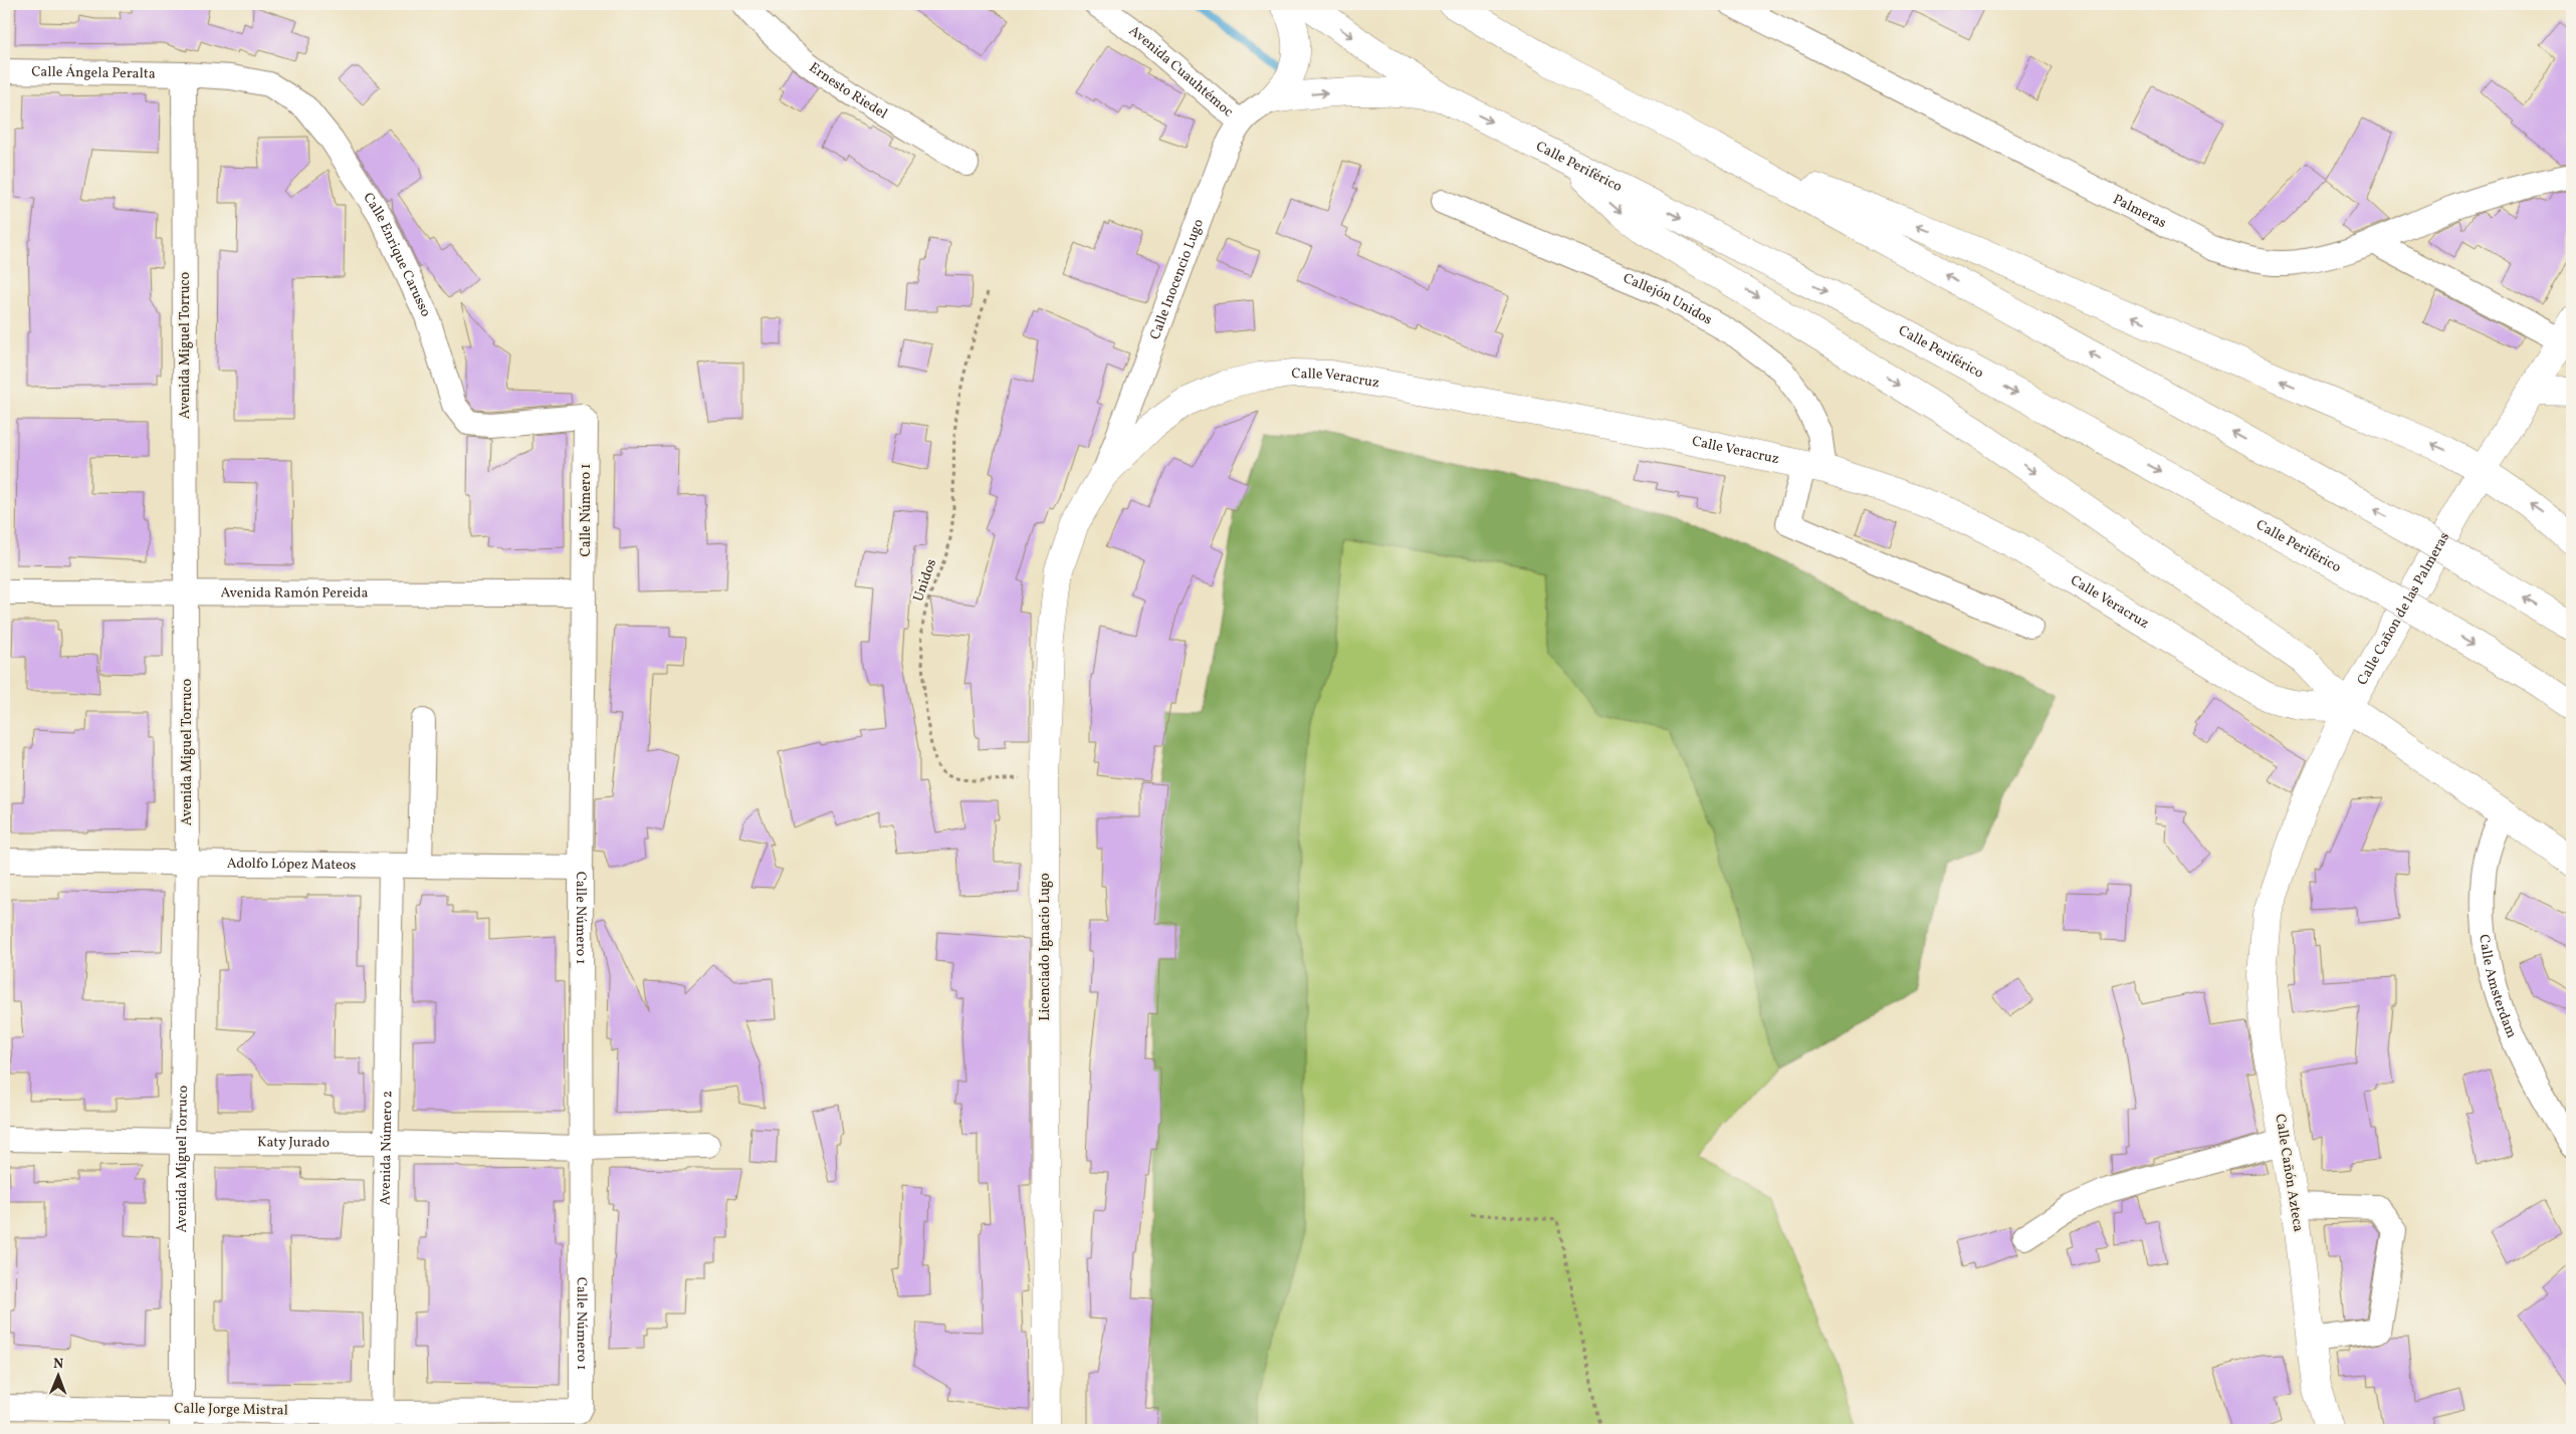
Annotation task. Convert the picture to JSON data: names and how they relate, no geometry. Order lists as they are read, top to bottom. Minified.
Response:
{"streets":{"main road":["Calle Periférico","Calle Veracruz","Calle Cañon de las Palmeras","Licenciado Ignacio Lugo","Calle Cañón Azteca"],"street":["Avenida Cuauhtémoc","Calle Ángela Peralta","Ernesto Riedel","Palmeras","Calle Enrique Carusso","Calle Inocencio Lugo","Callejón Unidos","Avenida Miguel Torruco","Calle Número 1","Avenida Ramón Pereida","Adolfo López Mateos","Calle Amsterdam","Katy Jurado","Avenida Número 2","Calle Jorge Mistral"],"path":["Unidos"]},"crossings":[["Avenida Cuauhtémoc","Calle Inocencio Lugo"],["Calle Ángela Peralta","Calle Enrique Carusso"],["Calle Ángela Peralta","Avenida Miguel Torruco"],["Calle Enrique Carusso","Avenida Miguel Torruco"],["Calle Enrique Carusso","Calle Número 1"],["Calle Inocencio Lugo","Calle Veracruz"],["Calle Inocencio Lugo","Licenciado Ignacio Lugo"],["Callejón Unidos","Calle Veracruz"],["Avenida Miguel Torruco","Avenida Ramón Pereida"],["Avenida Miguel Torruco","Adolfo López Mateos"],["Avenida Miguel Torruco","Katy Jurado"],["Avenida Miguel Torruco","Calle Jorge Mistral"],["Calle Veracruz","Calle Cañon de las Palmeras"],["Calle Veracruz","Licenciado Ignacio Lugo"],["Calle Número 1","Avenida Ramón Pereida"],["Calle Número 1","Adolfo López Mateos"],["Calle Número 1","Katy Jurado"],["Calle Número 1","Calle Jorge Mistral"],["Unidos","Licenciado Ignacio Lugo"],["Calle Cañon de las Palmeras","Calle Cañón Azteca"],["Adolfo López Mateos","Avenida Número 2"],["Katy Jurado","Avenida Número 2"],["Avenida Número 2","Calle Jorge Mistral"]],"north":"top"}
